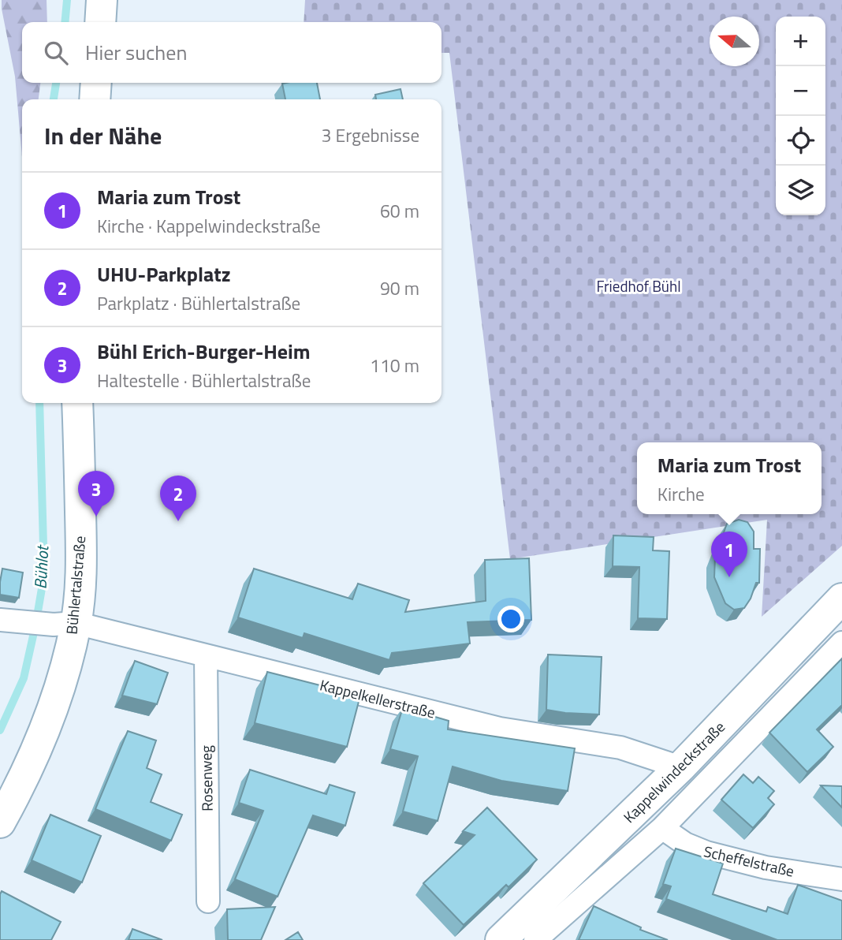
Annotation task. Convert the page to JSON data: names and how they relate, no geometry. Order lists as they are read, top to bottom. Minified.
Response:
{"streets":{"street":["Bühlertalstraße","Kappelkellerstraße","Kappelwindeckstraße","Rosenweg","Scheffelstraße"]},"crossings":[["Bühlertalstraße","Kappelkellerstraße"],["Kappelkellerstraße","Kappelwindeckstraße"],["Kappelkellerstraße","Rosenweg"],["Kappelwindeckstraße","Scheffelstraße"]],"water":["Bühlot"],"parks":["Friedhof Bühl"],"north":"left","page":{"map_buttons":["+","−"],"search":"Hier suchen","heading":["In der Nähe","3 Ergebnisse"],"list":[{"mark":"1","name":"Maria zum Trost","note":"Kirche · Kappelwindeckstraße","value":"60 m"},{"mark":"2","name":"UHU-Parkplatz","note":"Parkplatz · Bühlertalstraße","value":"90 m"},{"mark":"3","name":"Bühl Erich-Burger-Heim","note":"Haltestelle · Bühlertalstraße","value":"110 m"}],"popup":["Maria zum Trost","Kirche"],"pins":["3","2","1"]}}
